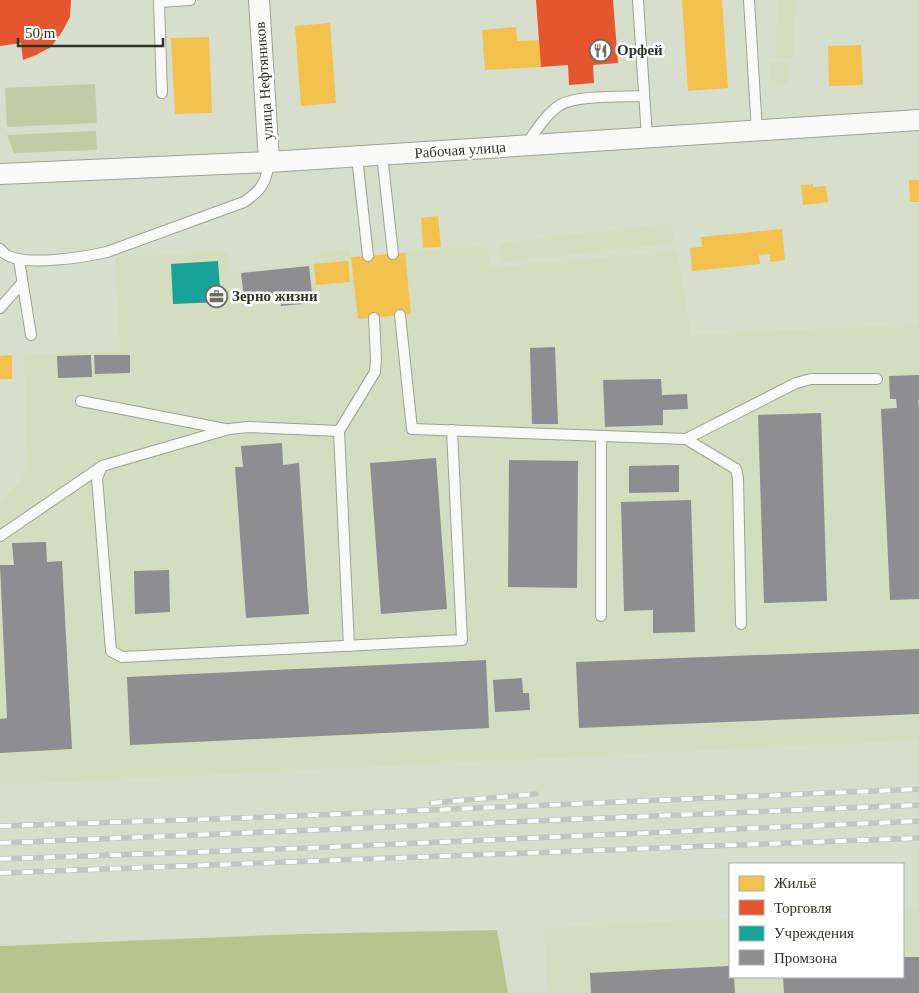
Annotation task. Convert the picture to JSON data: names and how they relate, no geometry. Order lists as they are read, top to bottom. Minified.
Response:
{"streets":{"street":["улица Нефтяников","Рабочая улица"]},"crossings":[["улица Нефтяников","Рабочая улица"]],"places":{"restaurant":["Орфей"],"office":["Зерно жизни"]},"legend":["Жильё","Торговля","Учреждения","Промзона"],"scale_bar":"50 m"}
